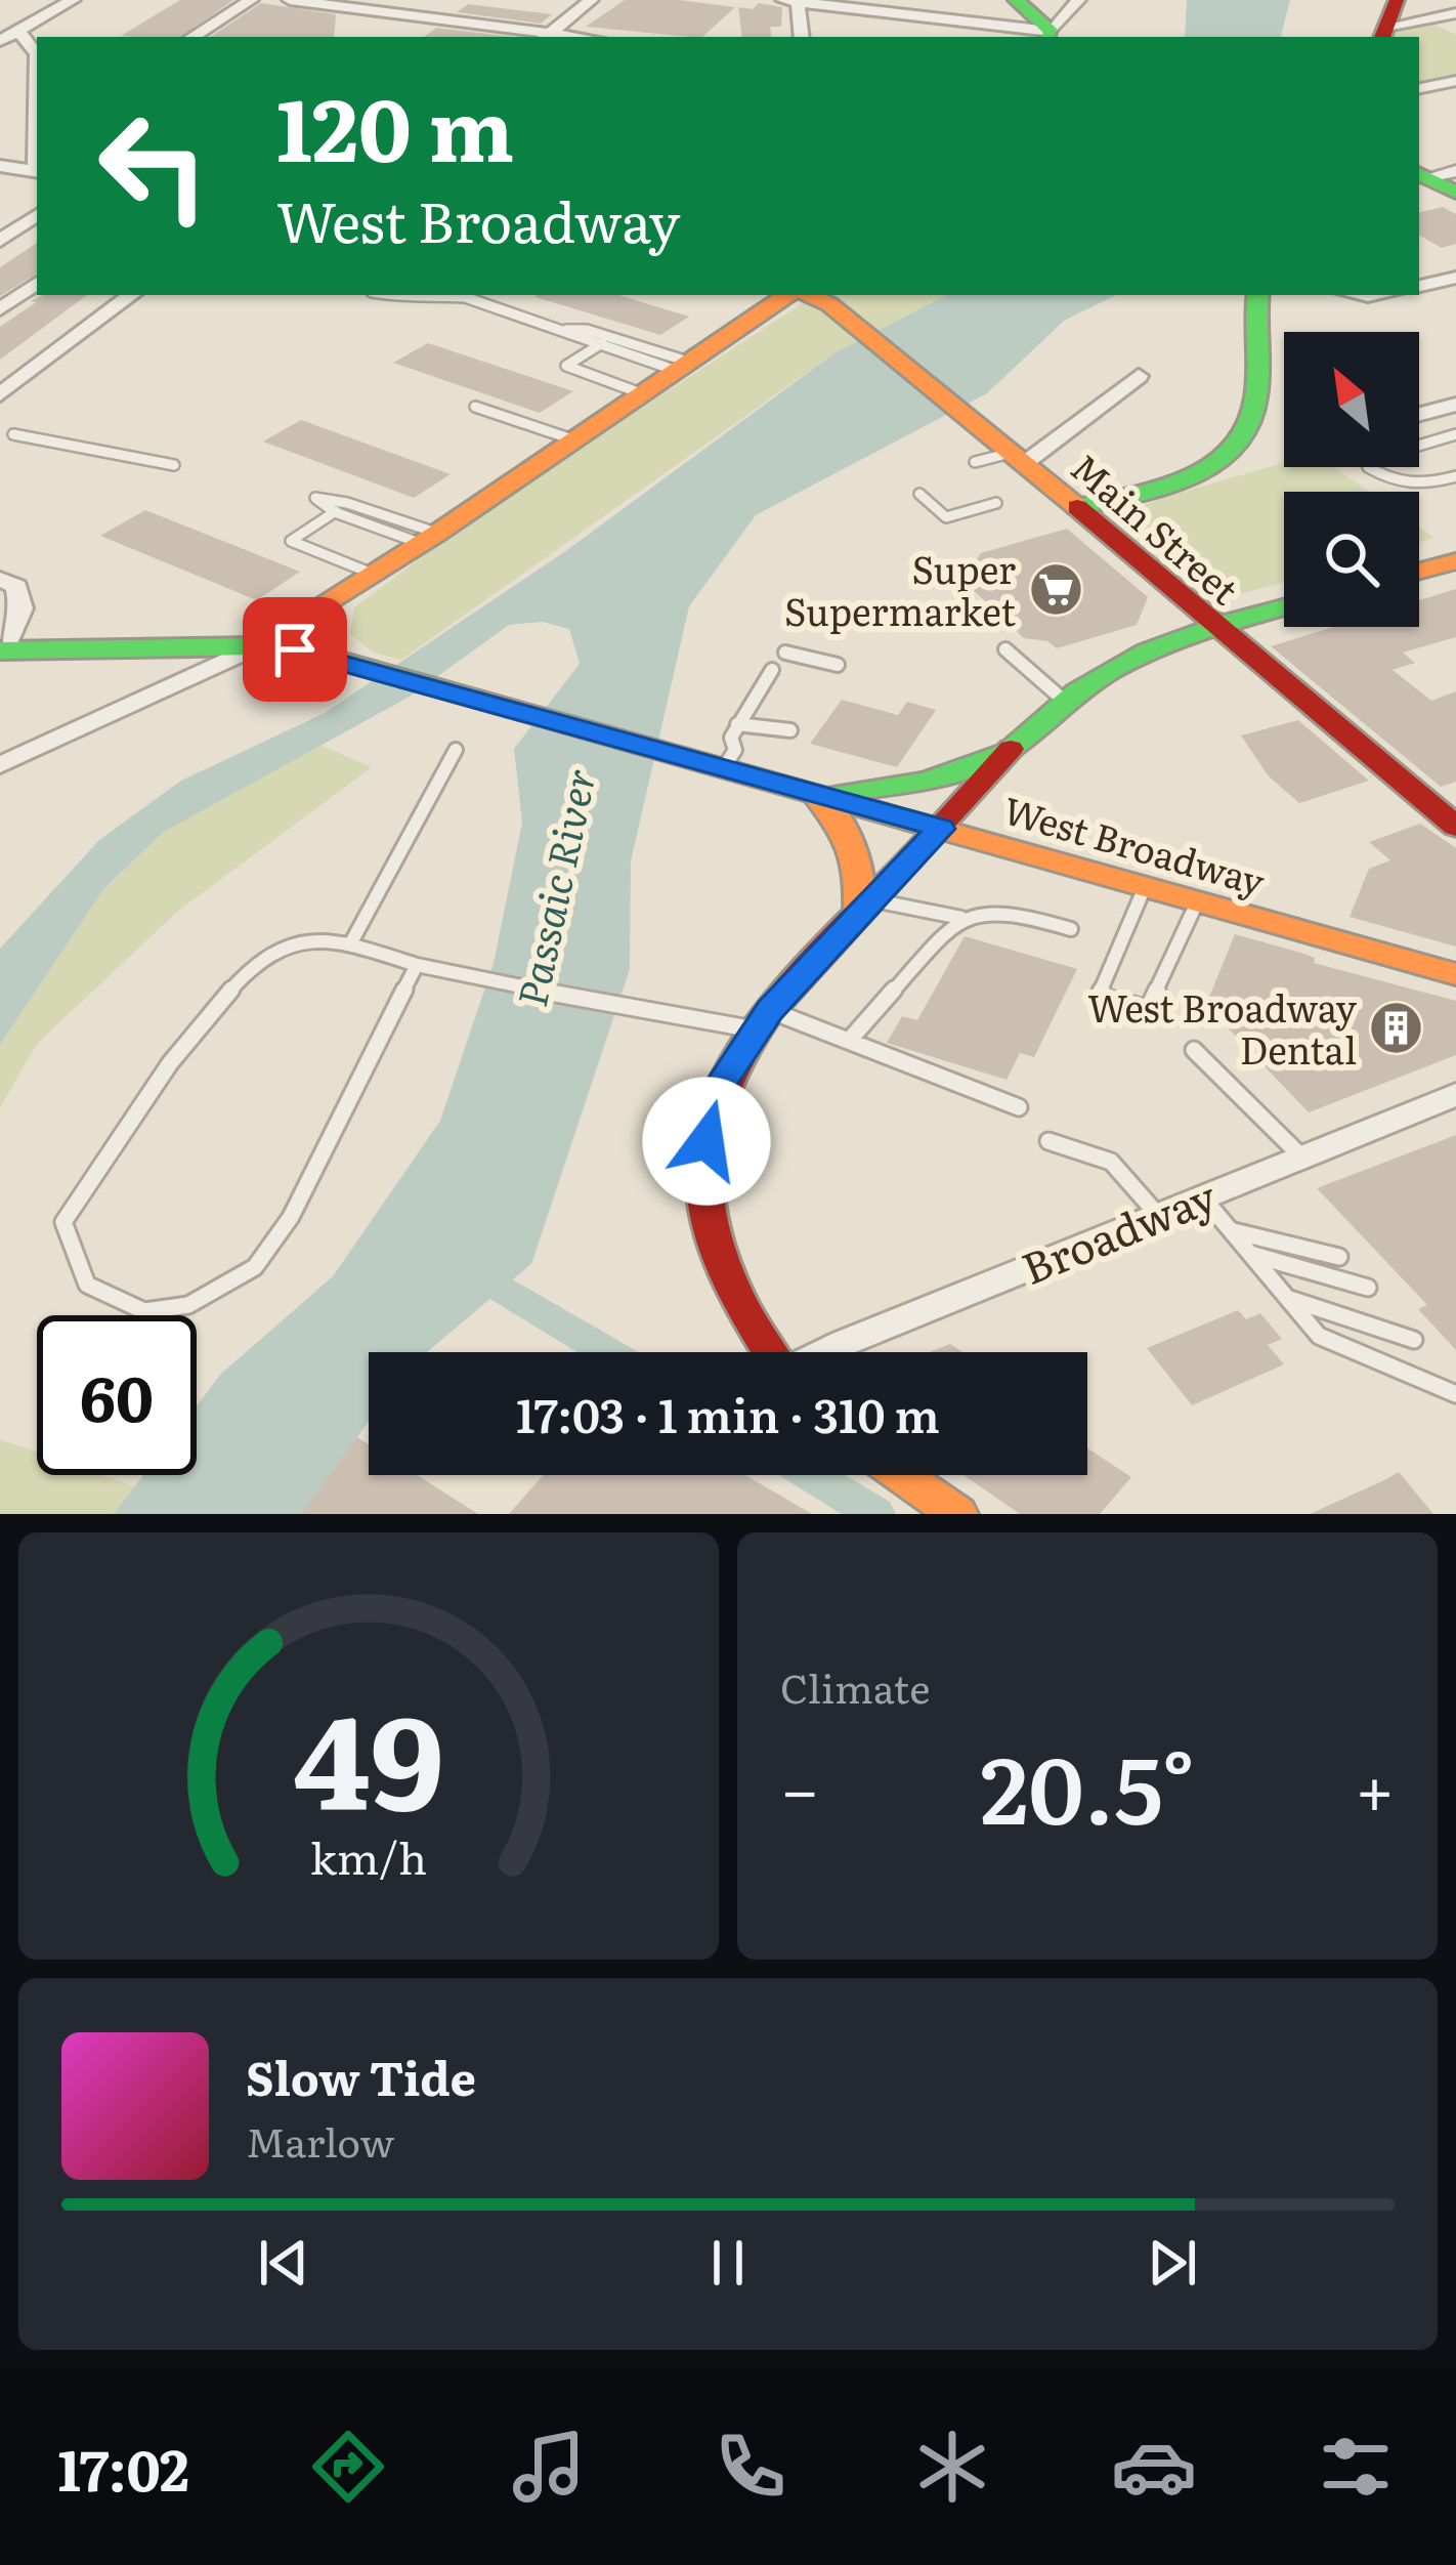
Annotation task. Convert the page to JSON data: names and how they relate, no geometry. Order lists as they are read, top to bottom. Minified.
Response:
{"streets":{"main road":["Main Street","West Broadway"],"street":["Broadway"]},"water":["Passaic River"],"places":{"supermarket":["Super Supermarket"],"building":["West Broadway Dental"]},"north":"top left","page":{"turn":["120 m","West Broadway"],"limit":"60","trip":"17:03 · 1 min · 310 m","tile":"Climate","heat":["−","20.5°","+"],"song":["Slow Tide","Marlow"],"tabs":"17:02","gauge":["49","km/h"]}}
